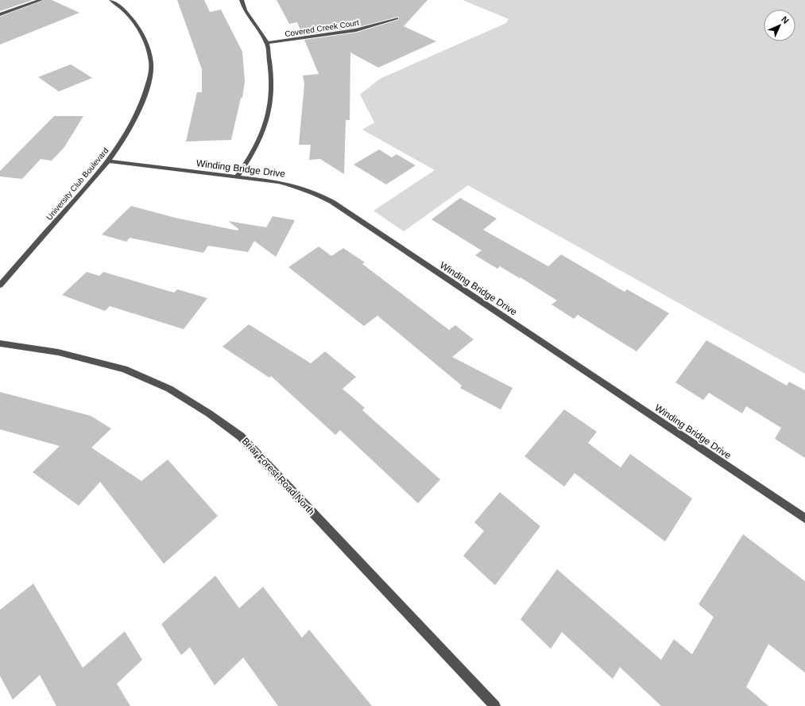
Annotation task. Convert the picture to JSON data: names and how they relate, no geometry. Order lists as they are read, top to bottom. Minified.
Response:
{"streets":{"street":["Covered Creek Court","Winding Bridge Drive","University Club Boulevard","Briar Forest Road North"]},"crossings":[["Winding Bridge Drive","University Club Boulevard"]],"north":"top right"}
